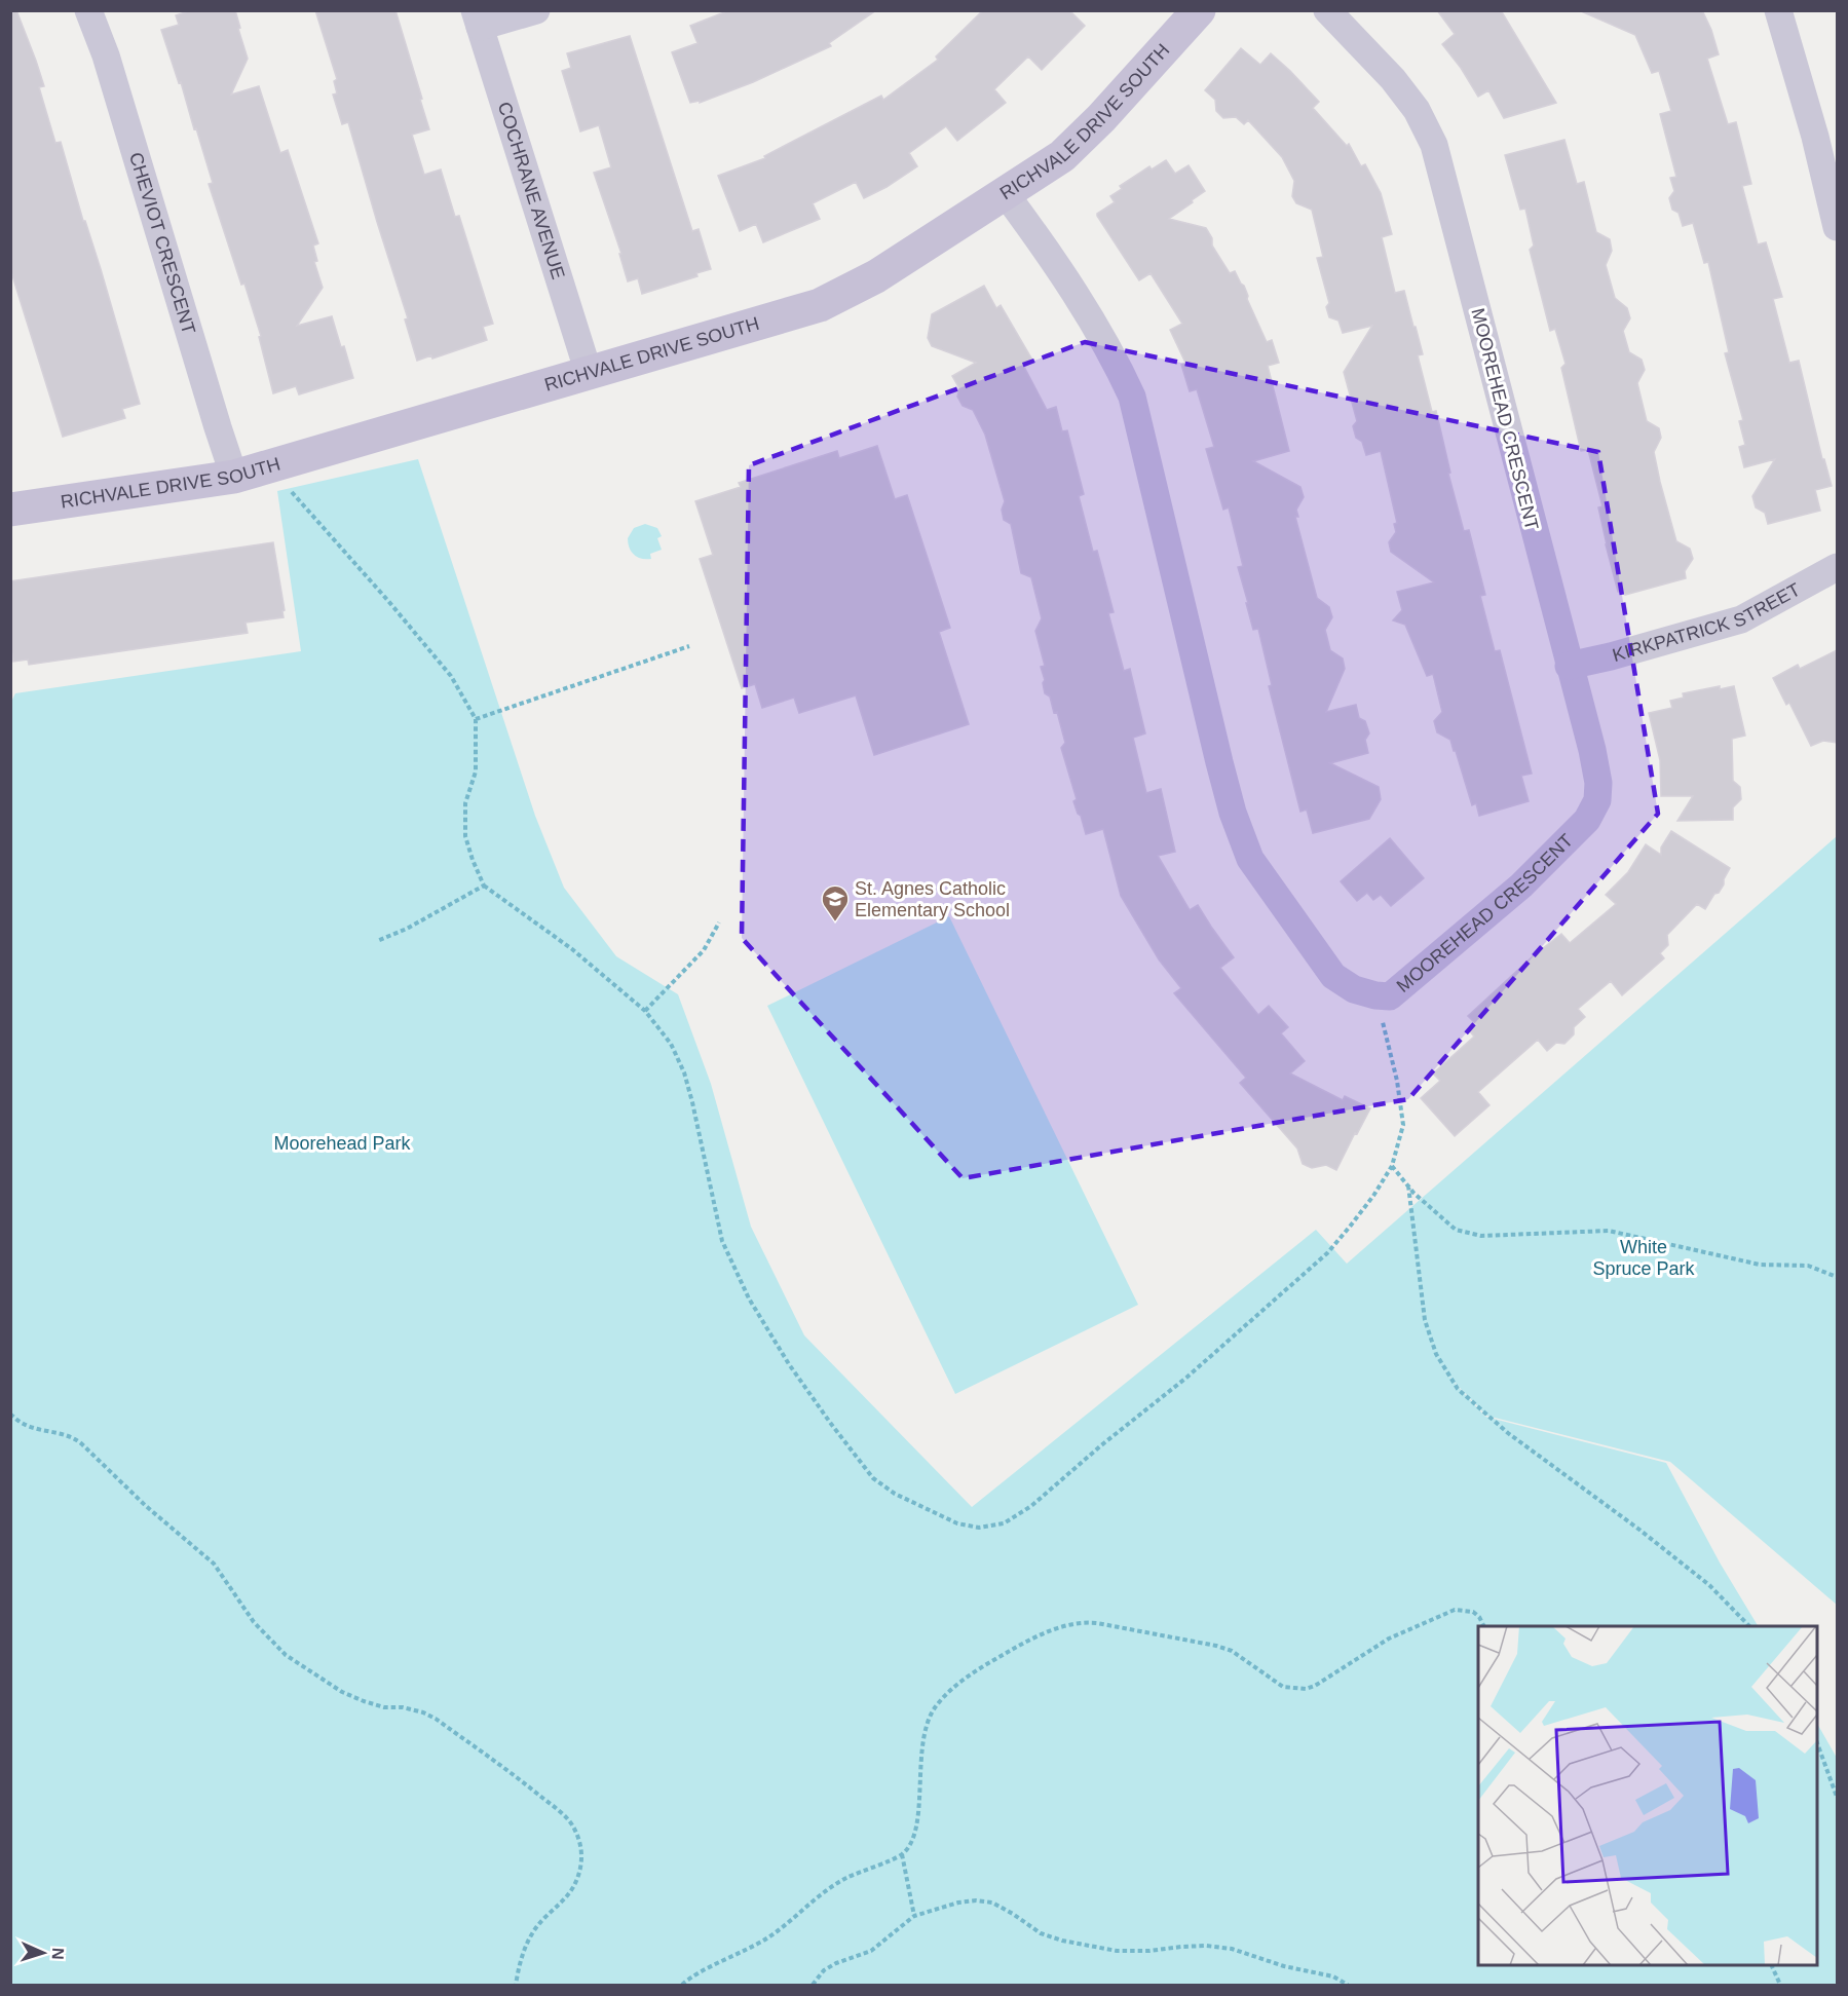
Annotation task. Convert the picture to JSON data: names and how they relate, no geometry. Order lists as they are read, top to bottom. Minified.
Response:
{"streets":{"street":["RICHVALE DRIVE SOUTH","COCHRANE AVENUE","CHEVIOT CRESCENT","MOOREHEAD CRESCENT","KIRKPATRICK STREET"]},"crossings":[["RICHVALE DRIVE SOUTH","COCHRANE AVENUE"],["RICHVALE DRIVE SOUTH","CHEVIOT CRESCENT"],["RICHVALE DRIVE SOUTH","MOOREHEAD CRESCENT"],["MOOREHEAD CRESCENT","KIRKPATRICK STREET"]],"parks":["Moorehead Park","White Spruce Park"],"places":{"school or university":["St. Agnes Catholic Elementary School"]},"north":"right"}
